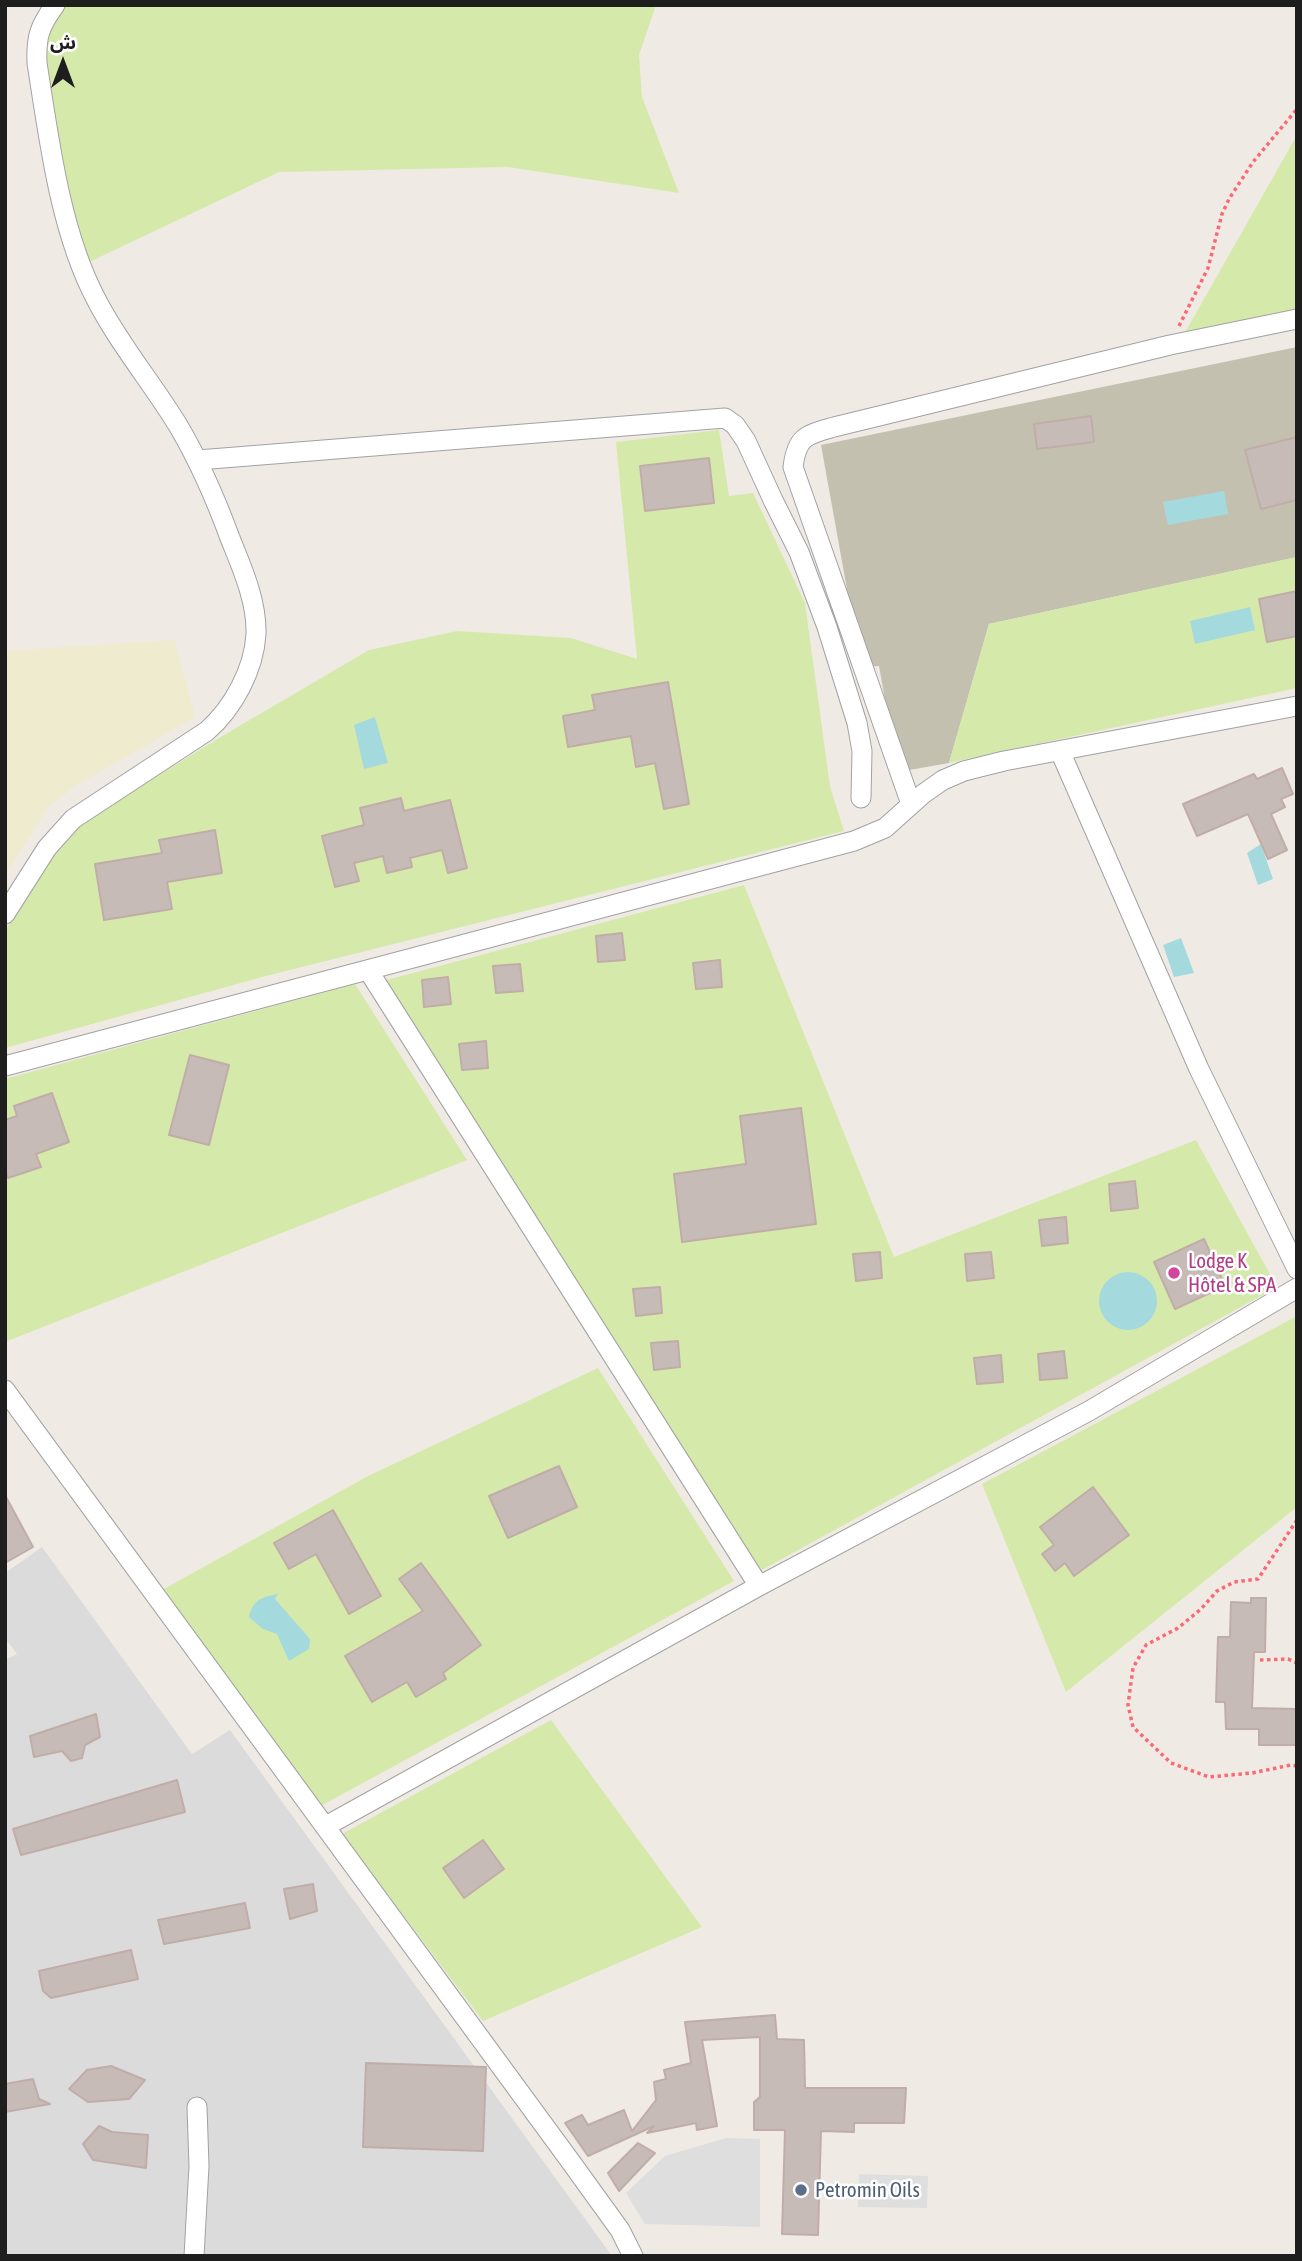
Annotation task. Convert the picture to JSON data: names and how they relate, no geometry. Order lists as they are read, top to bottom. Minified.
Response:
{"places":["Lodge K Hôtel & SPA","Petromin Oils"],"north":"top"}
